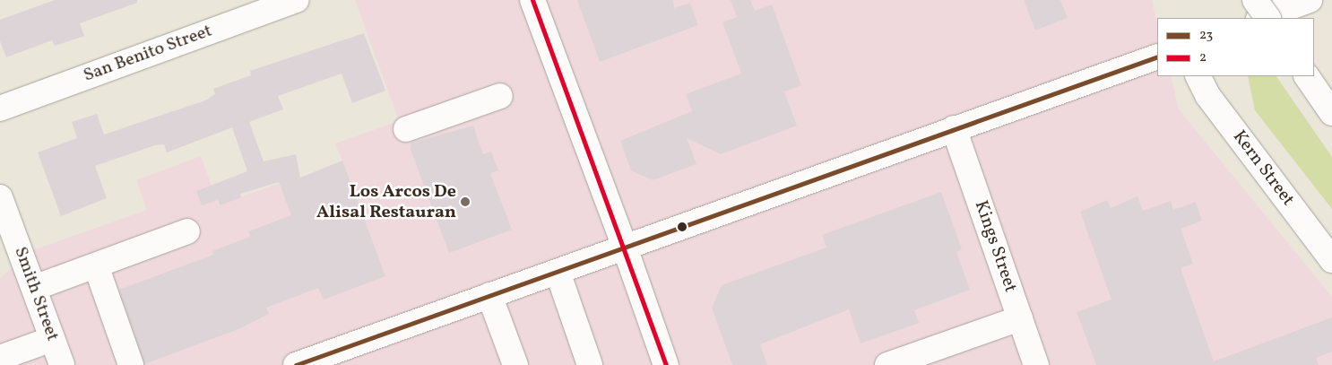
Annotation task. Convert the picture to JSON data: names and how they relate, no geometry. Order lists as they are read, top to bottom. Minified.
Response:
{"streets":{"main road":["San Benito Street","Kern Street","Kings Street","Smith Street"]},"places":["Los Arcos De Alisal Restauran"],"lines":["transit line 2","transit line 23"],"legend":["23","2"]}
